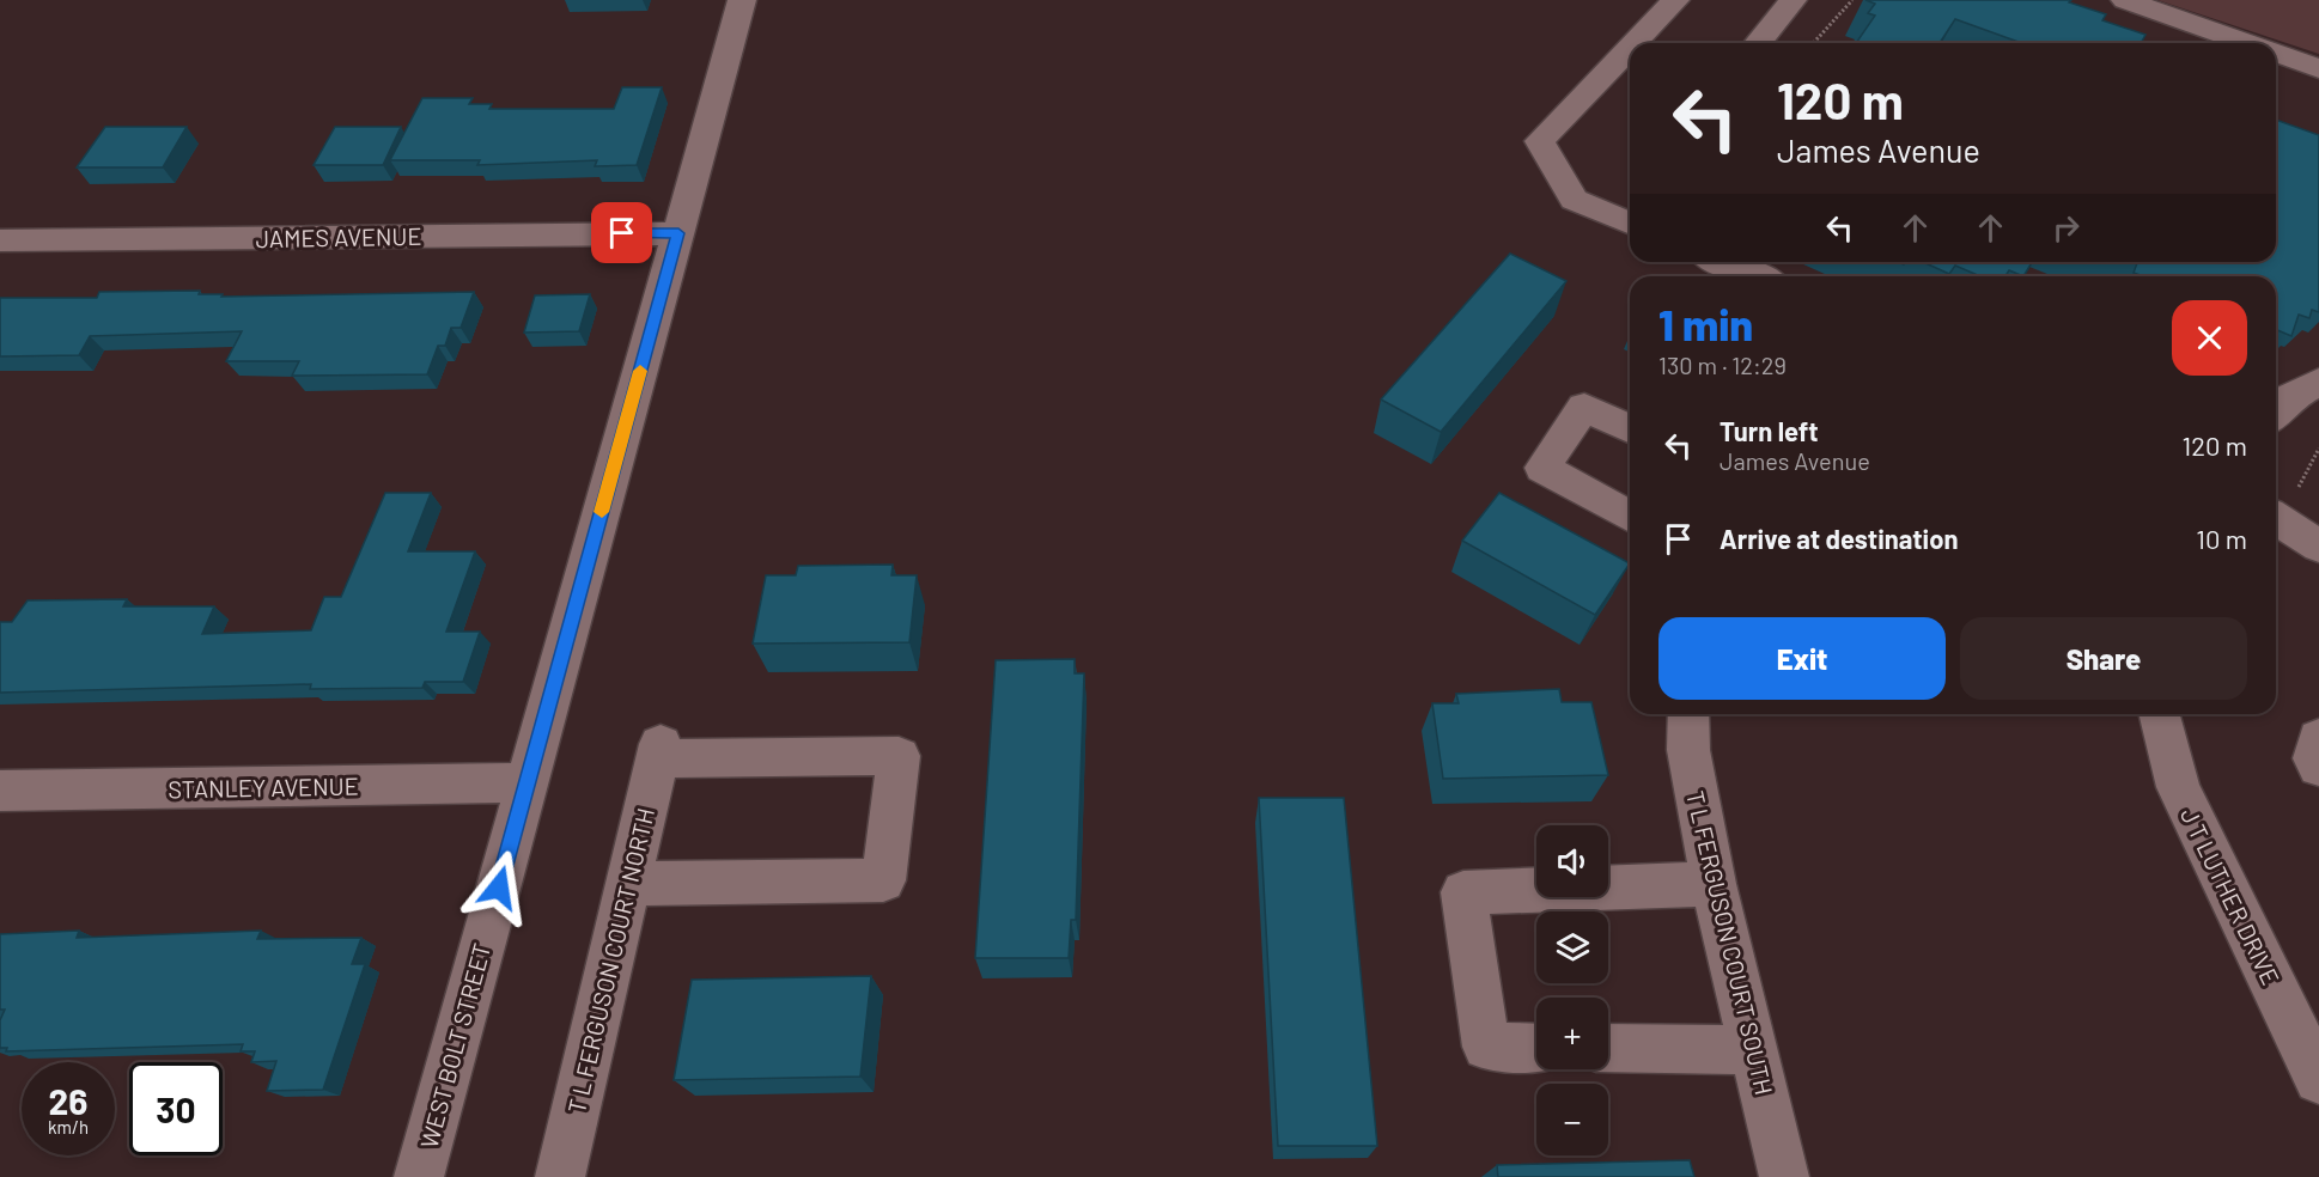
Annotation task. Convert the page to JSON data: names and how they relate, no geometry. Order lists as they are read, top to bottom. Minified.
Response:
{"streets":{"street":["JAMES AVENUE","STANLEY AVENUE","J T LUTHER DRIVE","T L FERGUSON COURT SOUTH","T L FERGUSON COURT NORTH","WEST BOLT STREET"]},"crossings":[["JAMES AVENUE","WEST BOLT STREET"],["STANLEY AVENUE","WEST BOLT STREET"]],"page":{"turn":["120 m","James Avenue"],"heading":["1 min","130 m · 12:29"],"list":[{"name":"Turn left","note":"James Avenue","value":"120 m"},{"name":"Arrive at destination","value":"10 m"}],"buttons":["Exit","Share"],"map_buttons":["+","−"],"speed":"26 km/h","limit":"30"}}
